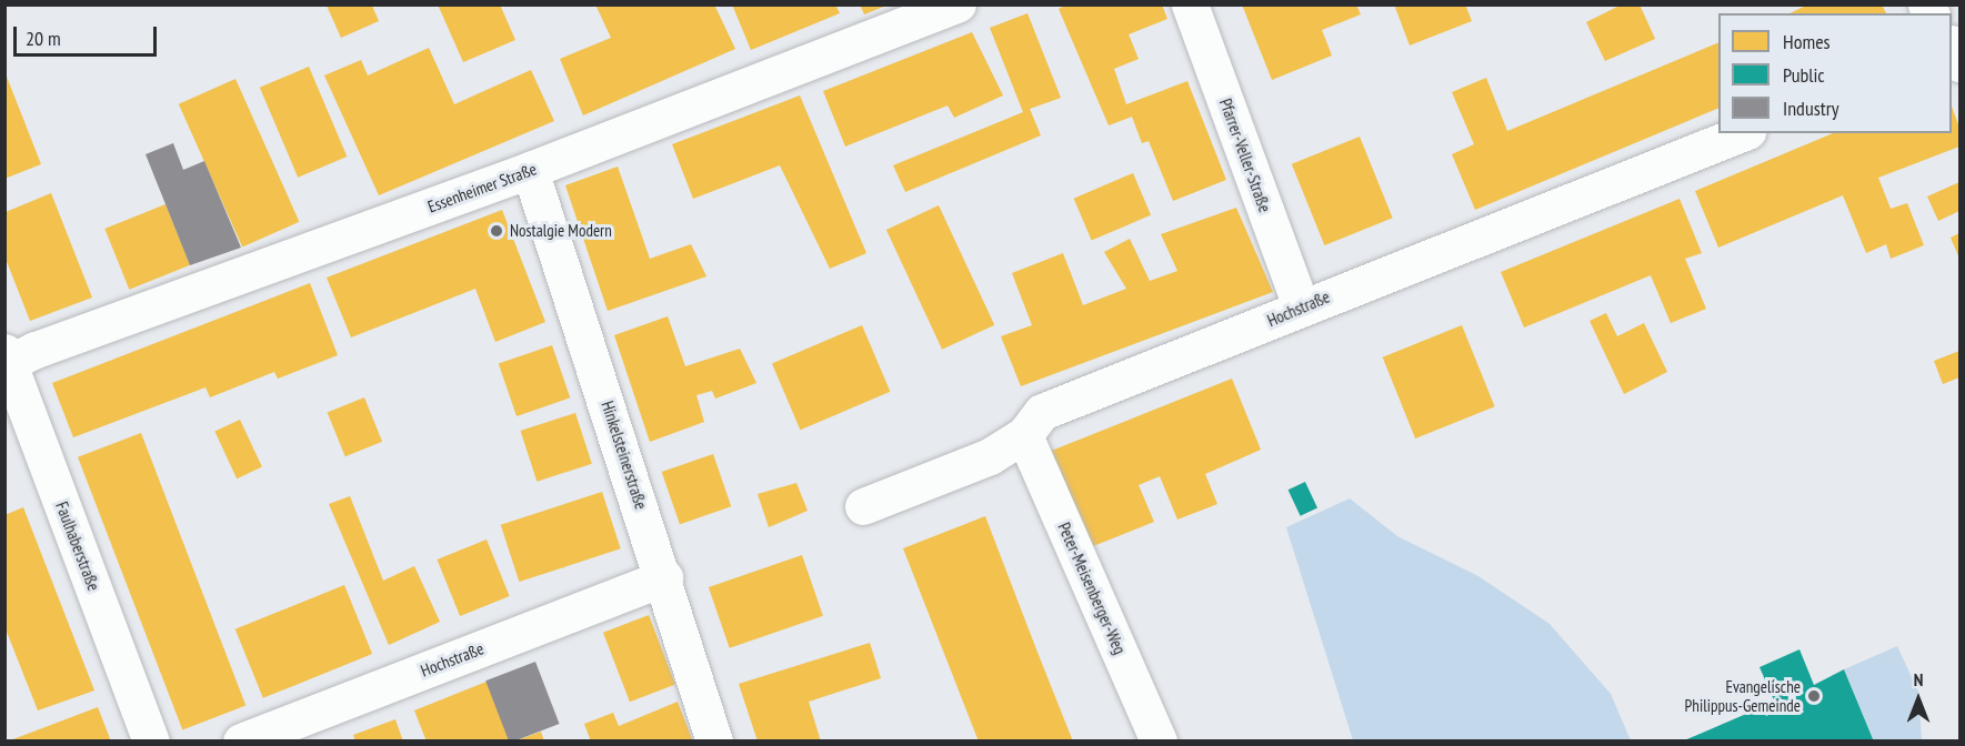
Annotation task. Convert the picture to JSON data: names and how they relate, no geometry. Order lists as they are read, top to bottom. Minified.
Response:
{"streets":{"street":["Pfarrer-Veller-Straße","Essenheimer Straße","Hochstraße","Hinkelsteinerstraße","Faulhaberstraße","Peter-Meisenberger-Weg"]},"crossings":[["Pfarrer-Veller-Straße","Hochstraße"],["Essenheimer Straße","Hinkelsteinerstraße"],["Essenheimer Straße","Faulhaberstraße"],["Hochstraße","Hinkelsteinerstraße"],["Hochstraße","Peter-Meisenberger-Weg"]],"places":["Nostalgie Modern","Evangelische Philippus-Gemeinde"],"legend":["Homes","Public","Industry"],"scale_bar":"20 m","north":"top"}
